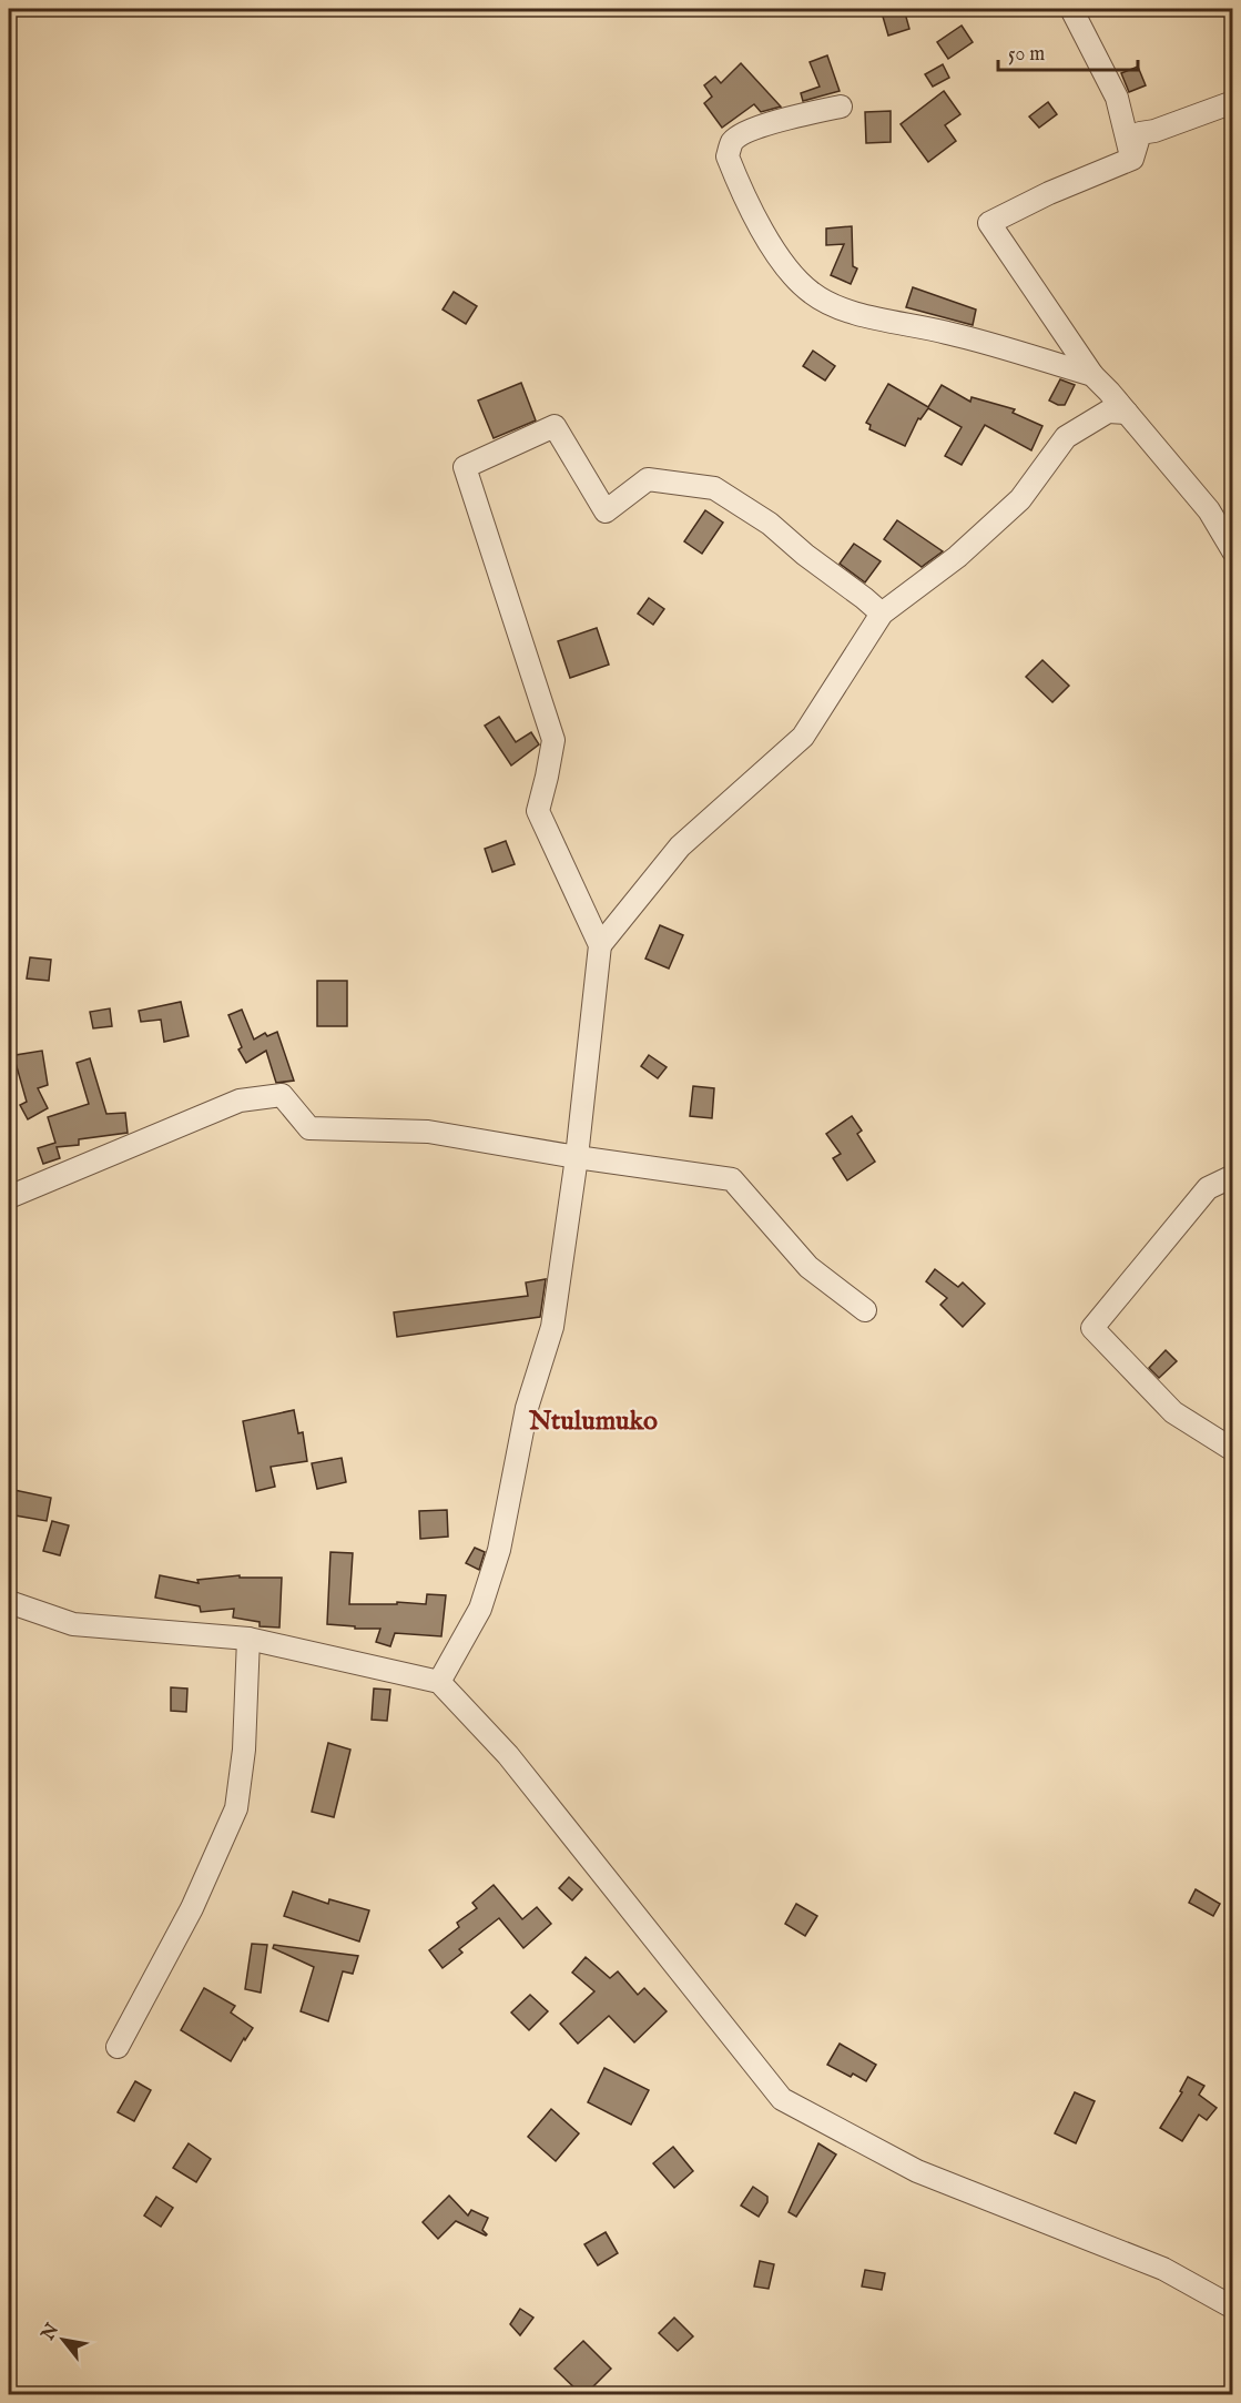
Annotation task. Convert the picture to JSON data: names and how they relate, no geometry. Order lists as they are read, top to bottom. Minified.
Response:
{"districts":["Ntulumuko"],"scale_bar":"50 m","north":"top left"}
